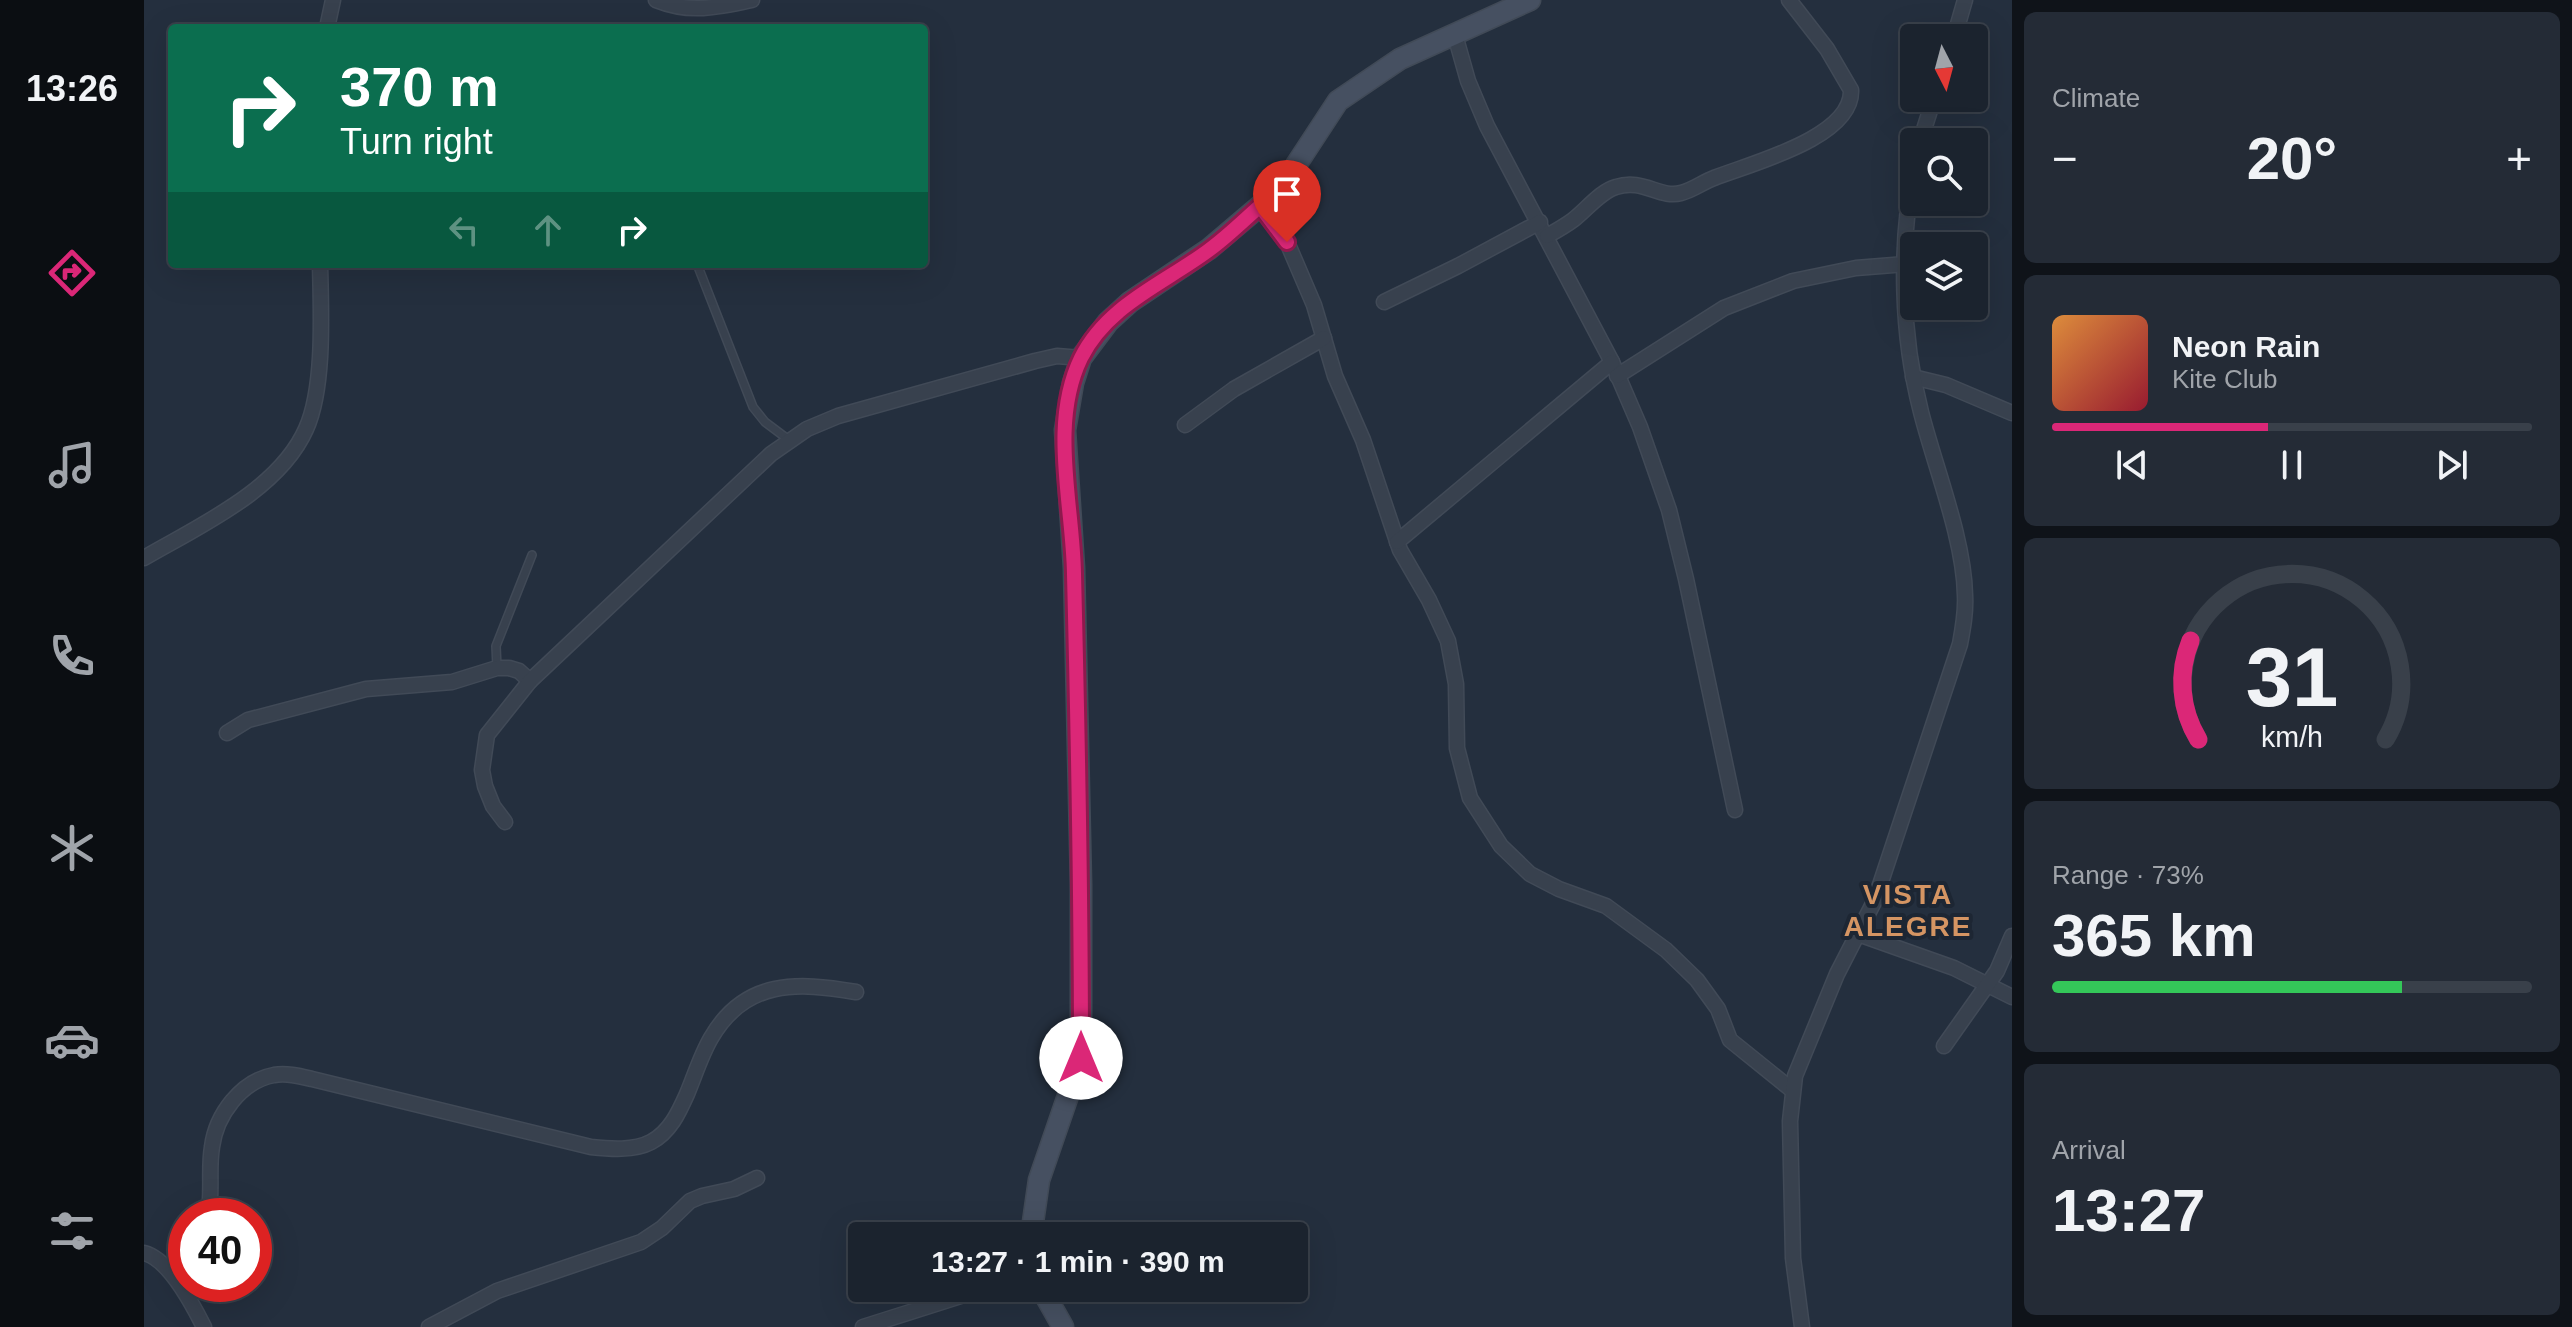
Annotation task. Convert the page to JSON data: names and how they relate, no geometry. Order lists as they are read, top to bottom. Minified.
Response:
{"districts":["VISTA ALEGRE"],"north":"bottom","page":{"tabs":"13:26","tile":["Climate",["Range · 73%","365 km"],["Arrival","13:27"]],"turn":["370 m","Turn right"],"heat":["−","20°","+"],"song":["Neon Rain","Kite Club"],"limit":"40","trip":"13:27 · 1 min · 390 m","gauge":["31","km/h"]}}
